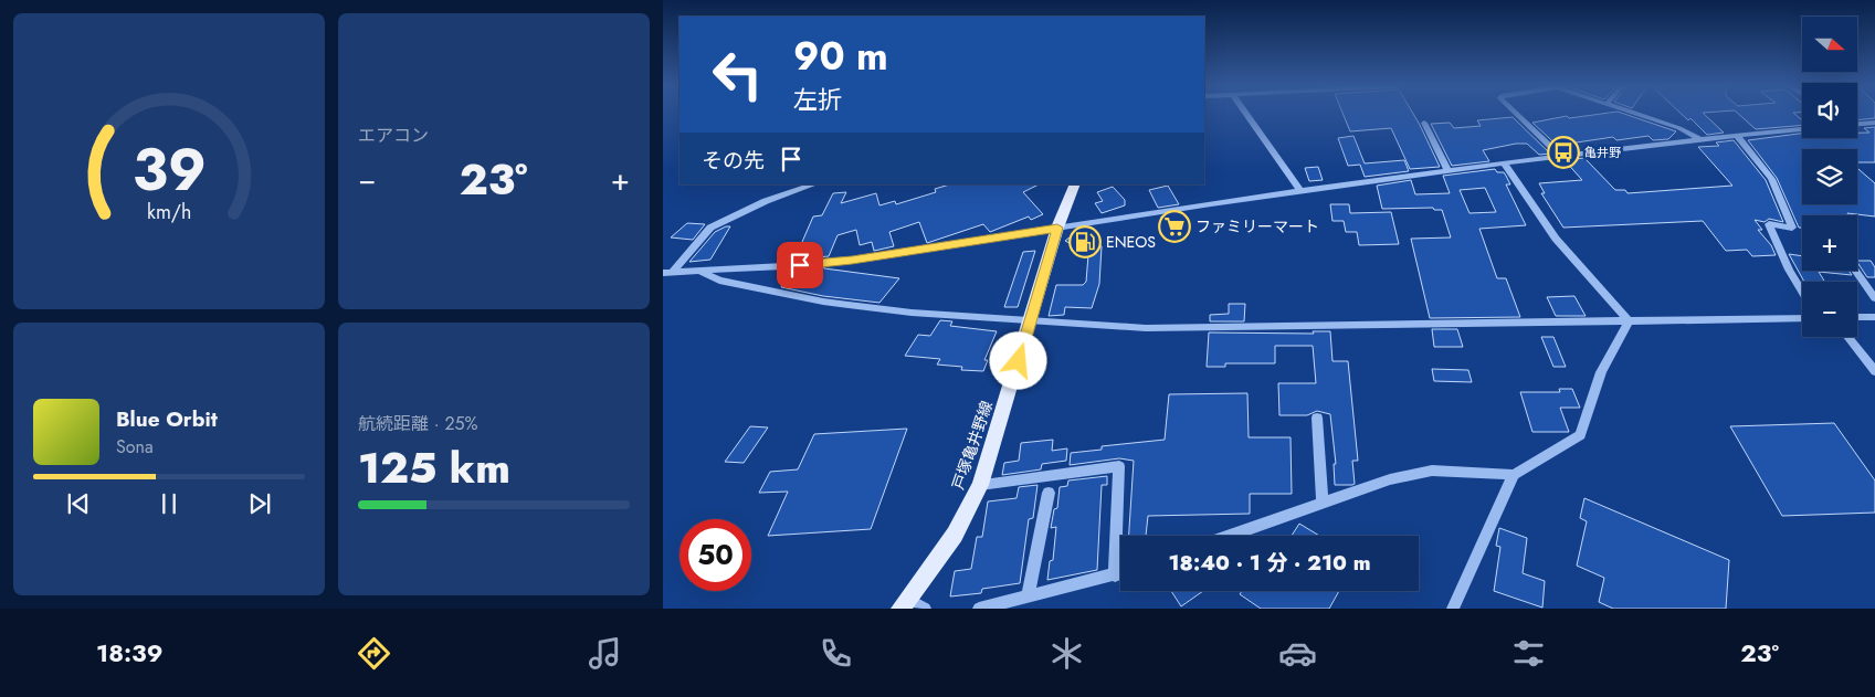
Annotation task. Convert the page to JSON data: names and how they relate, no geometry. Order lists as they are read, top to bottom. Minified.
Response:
{"streets":{"main road":["戸塚亀井野線"]},"places":{"bus stop":["亀井野"],"supermarket":["ファミリーマート"],"fuel station":["ENEOS"]},"north":"right","page":{"tile":["エアコン",["航続距離 · 25%","125 km"]],"map_buttons":["+","−"],"turn":["90 m","左折"],"then":"その先","heat":["−","23°","+"],"song":["Blue Orbit","Sona"],"limit":"50","trip":"18:40 · 1 分 · 210 m","tabs":["18:39","23°"],"gauge":["39","km/h"]}}
